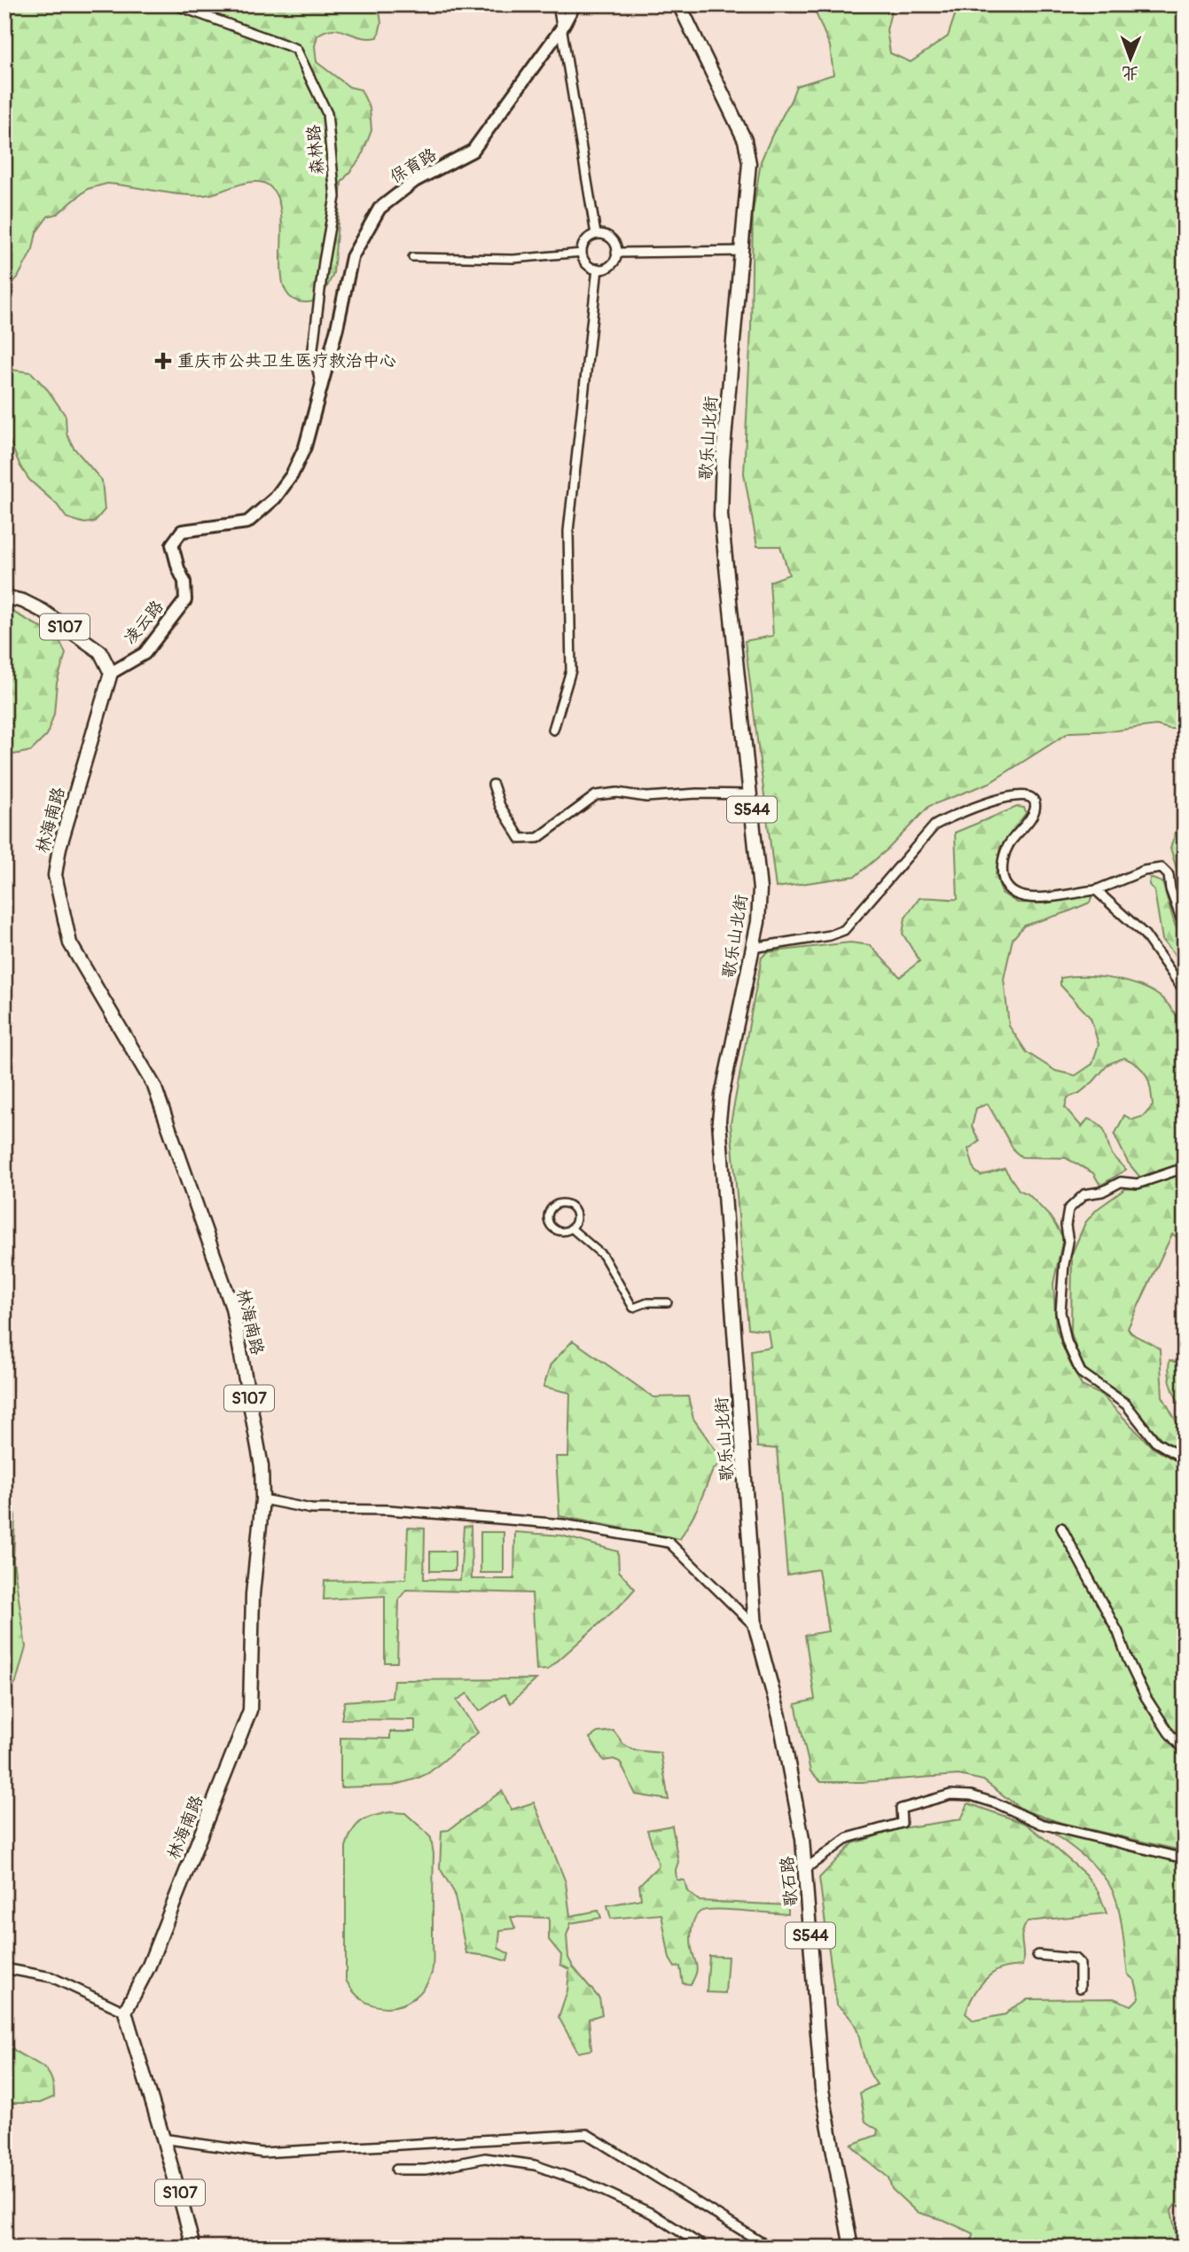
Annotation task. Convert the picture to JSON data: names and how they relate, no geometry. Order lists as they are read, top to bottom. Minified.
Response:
{"streets":{"main road":["保育路","歌乐山北街","凌云路","S107","S544","林海南路","歌石路"],"street":["森林路"]},"crossings":[["森林路","保育路"],["森林路","凌云路"],["保育路","凌云路"],["歌乐山北街","歌石路"],["凌云路","林海南路"],["S107","林海南路"]],"places":{"health":["重庆市公共卫生医疗救治中心"]},"north":"bottom"}
